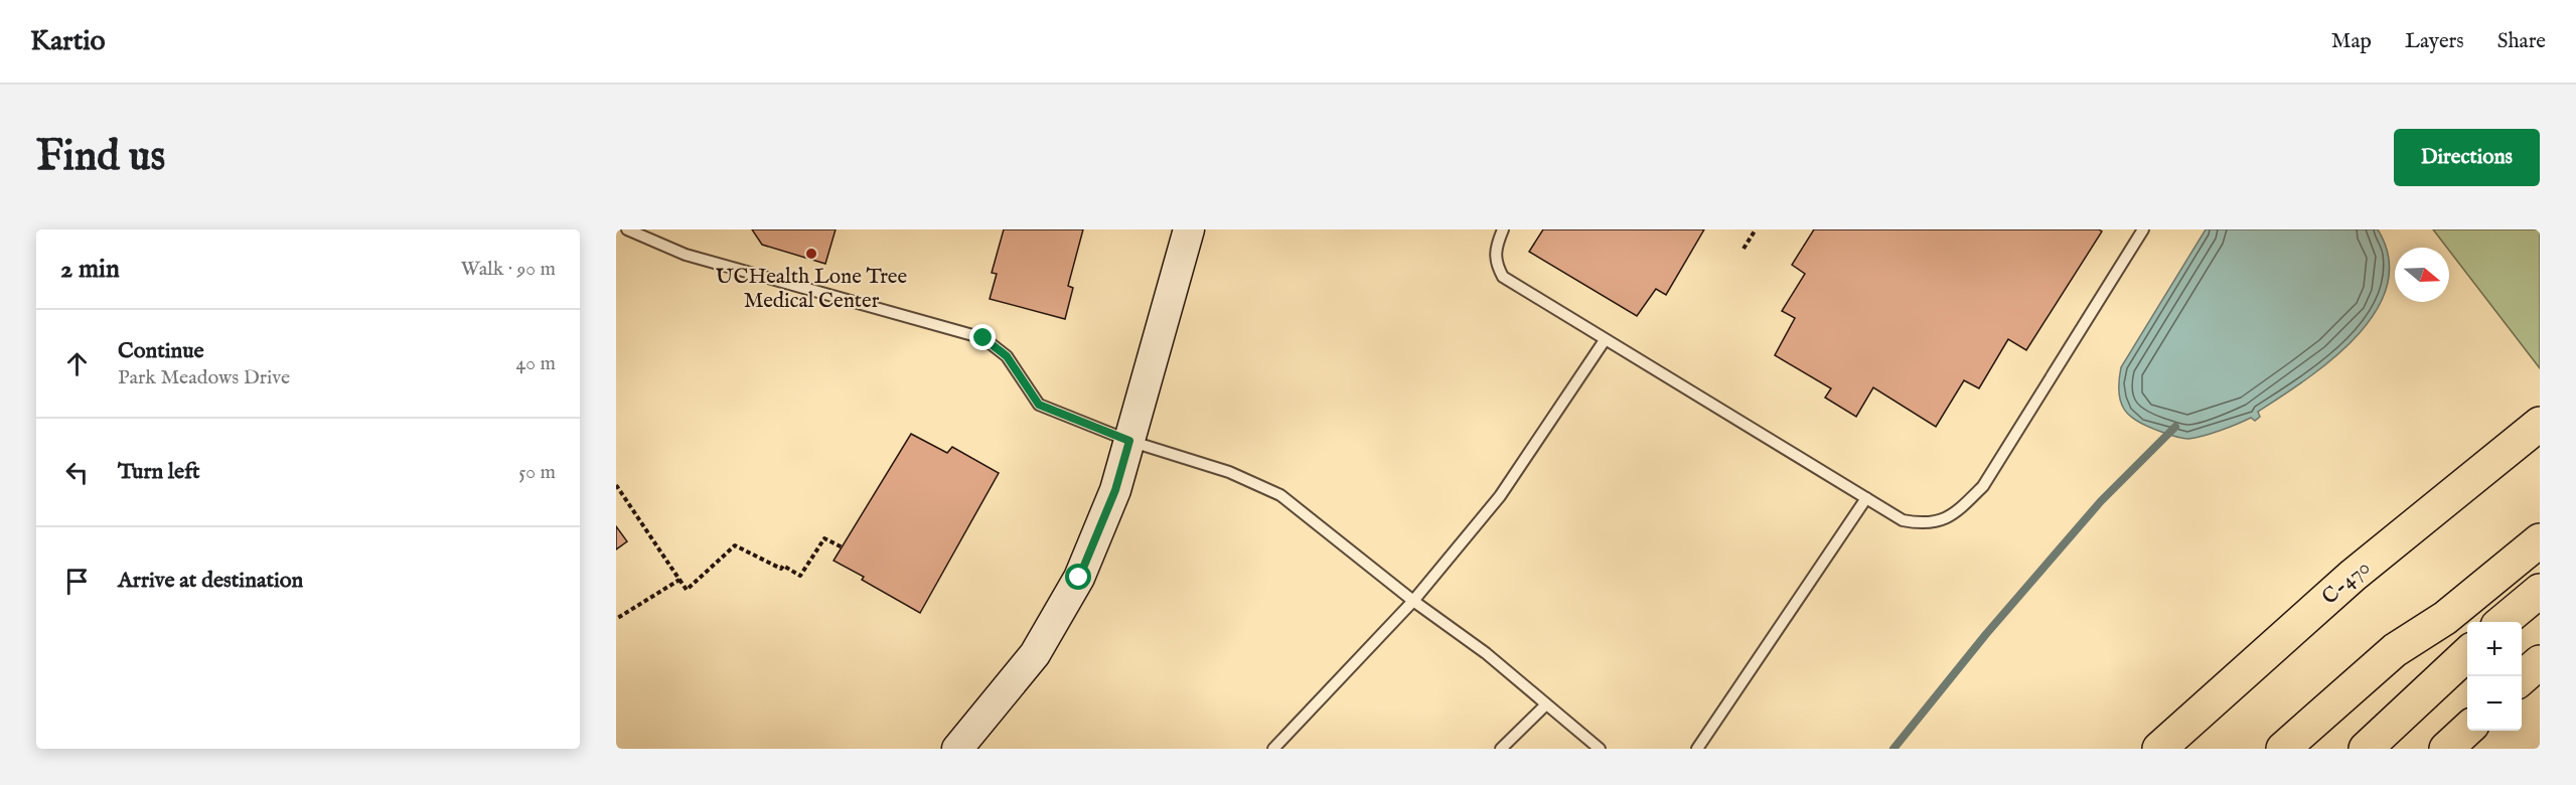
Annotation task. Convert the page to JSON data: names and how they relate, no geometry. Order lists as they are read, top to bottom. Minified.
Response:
{"streets":{"highway":["C-470"]},"places":["UCHealth Lone Tree Medical Center"],"north":"right","page":{"header":"Kartio","nav":["Map","Layers","Share"],"buttons":"Directions","title":"Find us","heading":["2 min","Walk · 90 m"],"list":[["Continue","Park Meadows Drive","40 m"],["Turn left","50 m"],"Arrive at destination"],"map_buttons":["+","−"]}}
